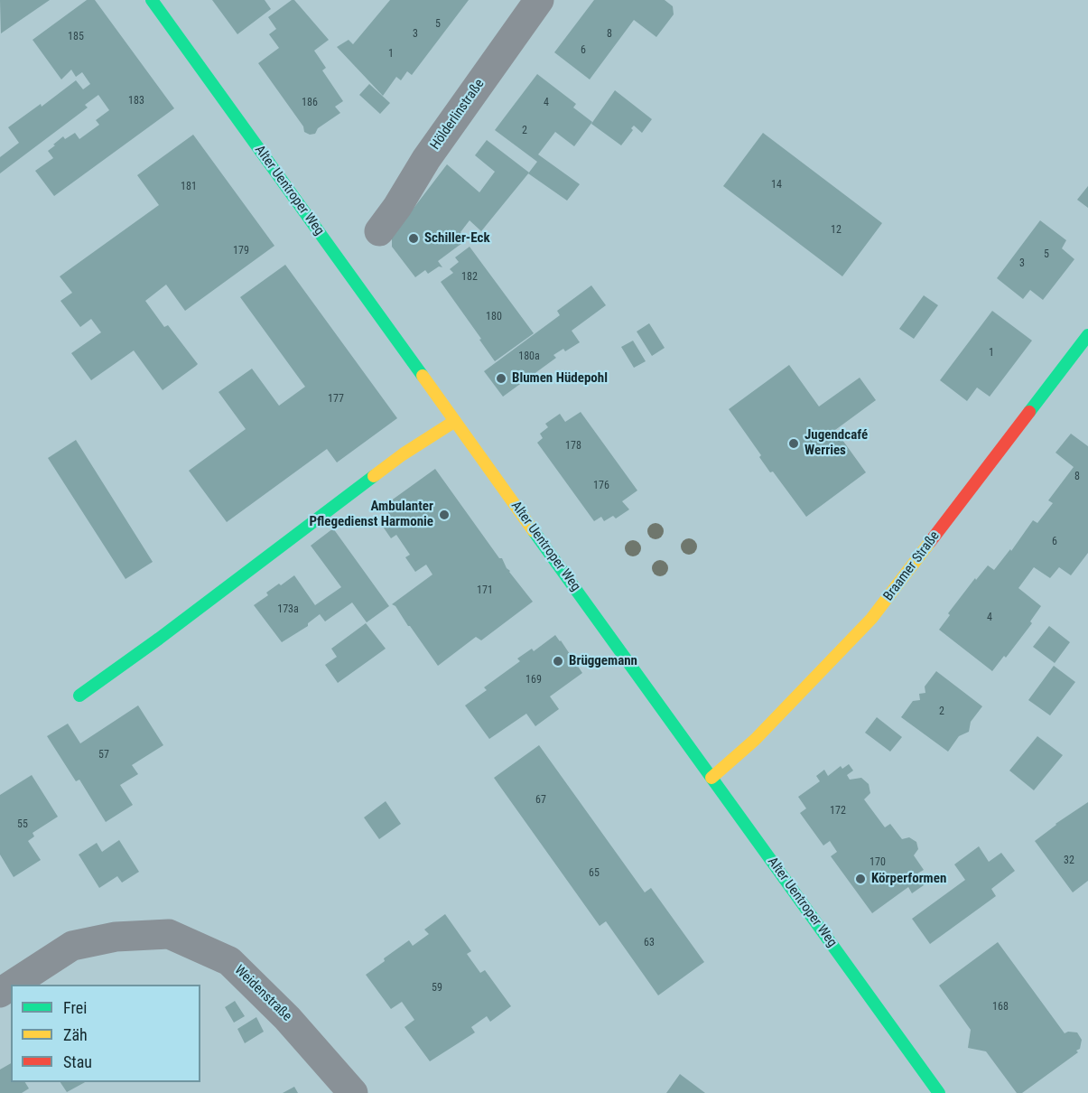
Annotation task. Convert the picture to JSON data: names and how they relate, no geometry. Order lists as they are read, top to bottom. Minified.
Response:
{"streets":{"street":["Hölderlinstraße","Alter Uentroper Weg","Braamer Straße","Weidenstraße"]},"crossings":[["Alter Uentroper Weg","Braamer Straße"]],"places":["Schiller-Eck","Blumen Hüdepohl","Jugendcafé Werries","Ambulanter Pflegedienst Harmonie","Brüggemann","Körperformen"],"house_numbers":["5","3","8","185","6","1","183","186","4","2","14","181","12","179","5","3","182","180","1","180a","177","178","8","176","6","171","173a","4","169","2","57","67","172","55","32","170","65","63","59","168"],"legend":["Frei","Zäh","Stau"]}
